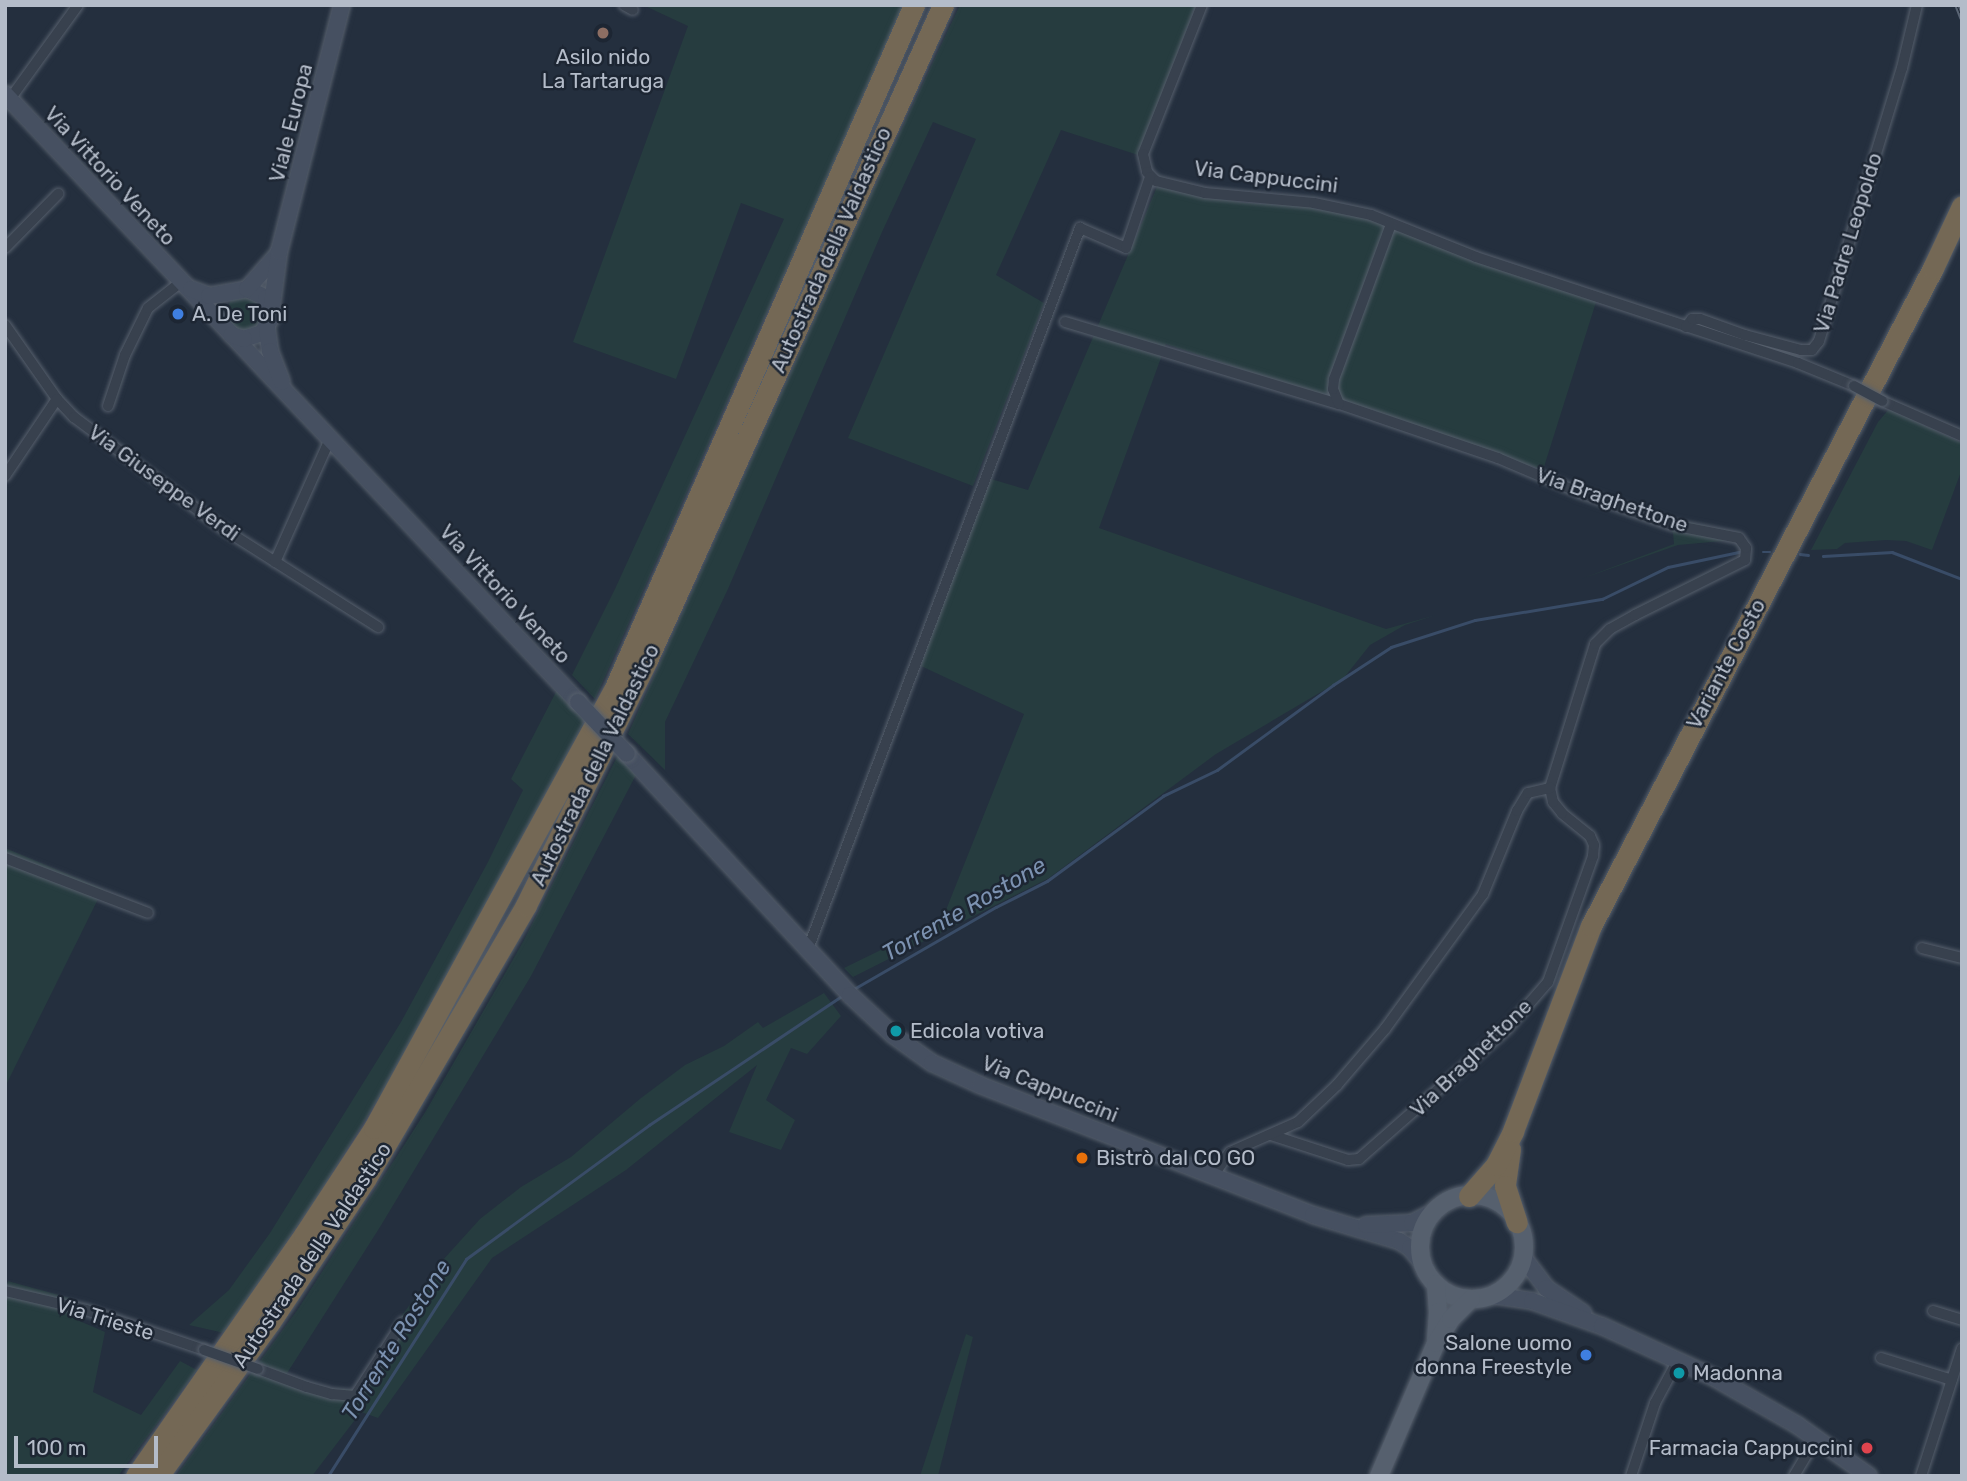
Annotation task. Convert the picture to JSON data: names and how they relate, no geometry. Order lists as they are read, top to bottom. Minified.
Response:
{"streets":{"highway":["Autostrada della Valdastico","Variante Costo"],"main road":["Viale Europa","Via Vittorio Veneto","Via Cappuccini"],"street":["Via Padre Leopoldo","Via Giuseppe Verdi","Via Braghettone","Via Trieste"]},"crossings":[["Viale Europa","Via Vittorio Veneto"],["Via Vittorio Veneto","Via Cappuccini"],["Via Cappuccini","Via Padre Leopoldo"]],"water":["Torrente Rostone"],"places":["Asilo nido La Tartaruga","A. De Toni","Edicola votiva","Bistrò dal CO GO","Salone uomo donna Freestyle","Madonna","Farmacia Cappuccini"],"scale_bar":"100 m"}
